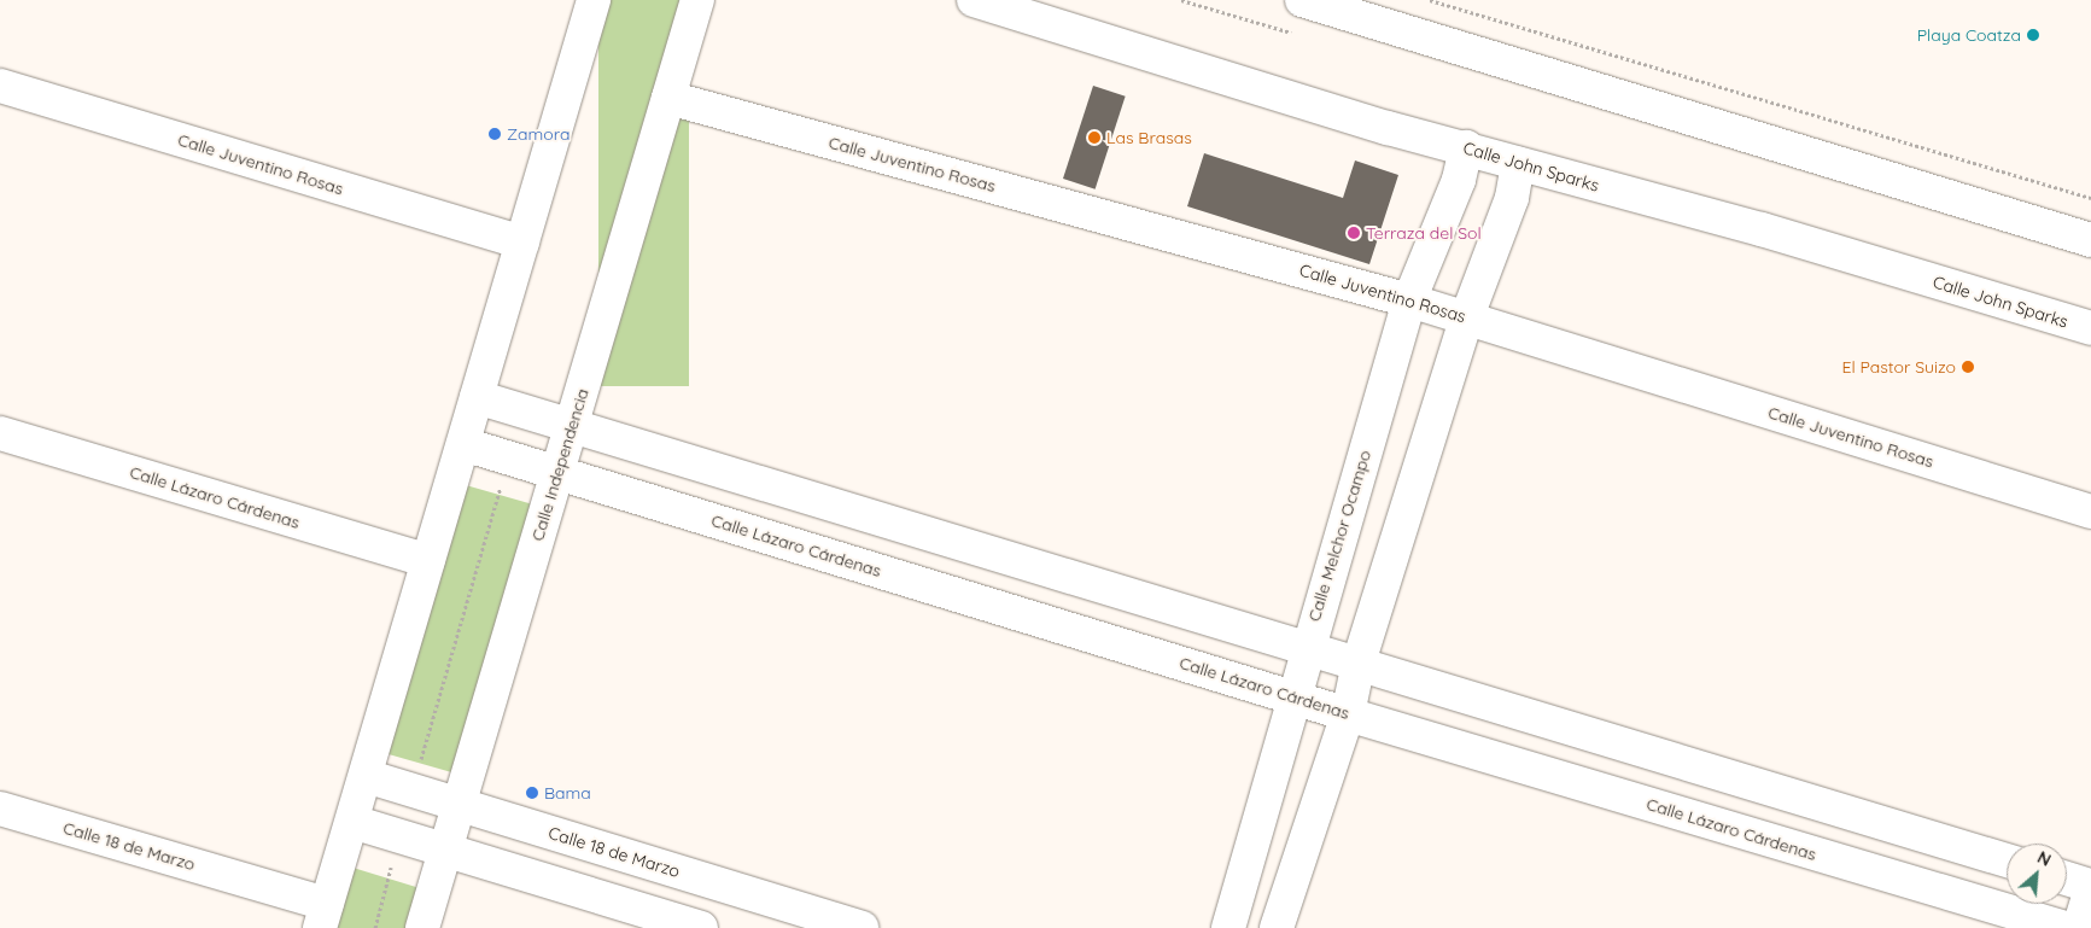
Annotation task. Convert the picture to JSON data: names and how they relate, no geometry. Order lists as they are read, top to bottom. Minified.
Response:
{"streets":{"street":["Calle Juventino Rosas","Calle John Sparks","Calle Independencia","Calle Lázaro Cárdenas","Calle Melchor Ocampo","Calle 18 de Marzo"]},"crossings":[["Calle Juventino Rosas","Calle Independencia"],["Calle Juventino Rosas","Calle Melchor Ocampo"],["Calle John Sparks","Calle Melchor Ocampo"],["Calle Independencia","Calle Lázaro Cárdenas"],["Calle Independencia","Calle 18 de Marzo"],["Calle Lázaro Cárdenas","Calle Melchor Ocampo"]],"places":["Playa Coatza","Zamora","Las Brasas","Terraza del Sol","El Pastor Suizo","Bama"],"north":"top right"}
